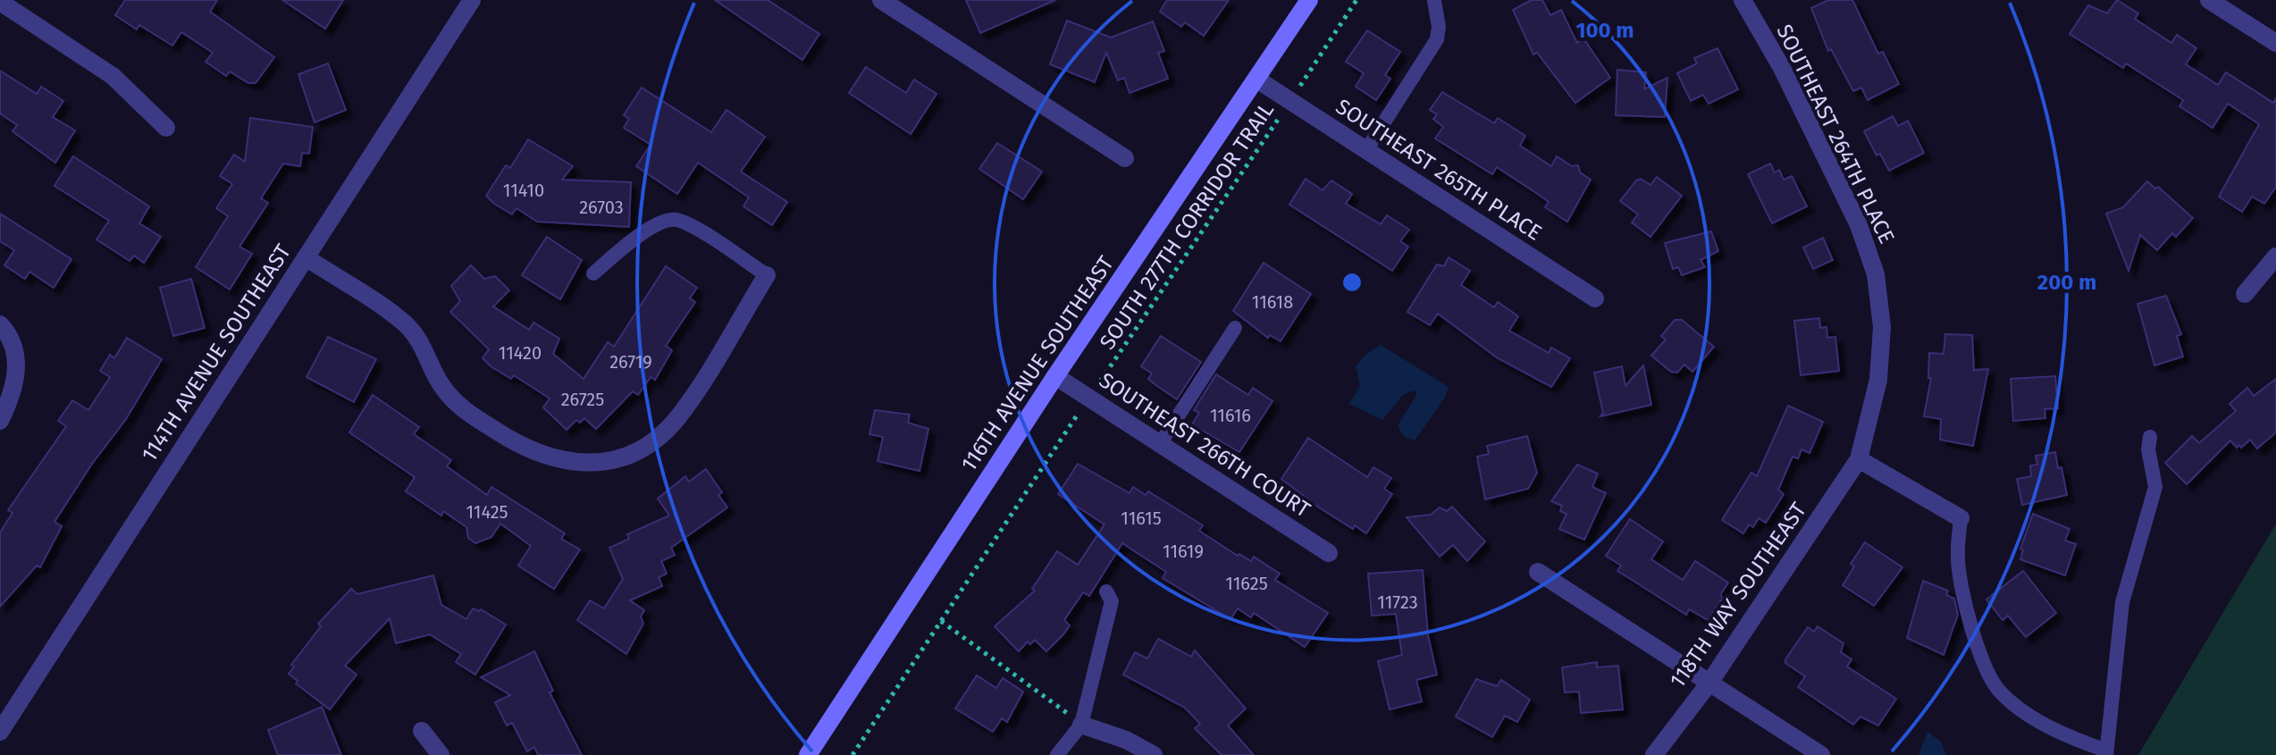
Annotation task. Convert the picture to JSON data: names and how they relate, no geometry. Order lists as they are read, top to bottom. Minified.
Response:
{"streets":{"main road":["116TH AVENUE SOUTHEAST"],"street":["SOUTHEAST 264TH PLACE","SOUTHEAST 265TH PLACE","114TH AVENUE SOUTHEAST","SOUTHEAST 266TH COURT","118TH WAY SOUTHEAST"],"path":["SOUTH 277TH CORRIDOR TRAIL"]},"crossings":[["SOUTHEAST 264TH PLACE","118TH WAY SOUTHEAST"],["SOUTHEAST 265TH PLACE","SOUTH 277TH CORRIDOR TRAIL"],["SOUTHEAST 265TH PLACE","116TH AVENUE SOUTHEAST"],["SOUTH 277TH CORRIDOR TRAIL","SOUTHEAST 266TH COURT"],["116TH AVENUE SOUTHEAST","SOUTHEAST 266TH COURT"]],"house_numbers":["11410","26703","11618","11420","26719","26725","11616","11425","11615","11619","11625","11723"],"rings":["100 m","200 m"]}
